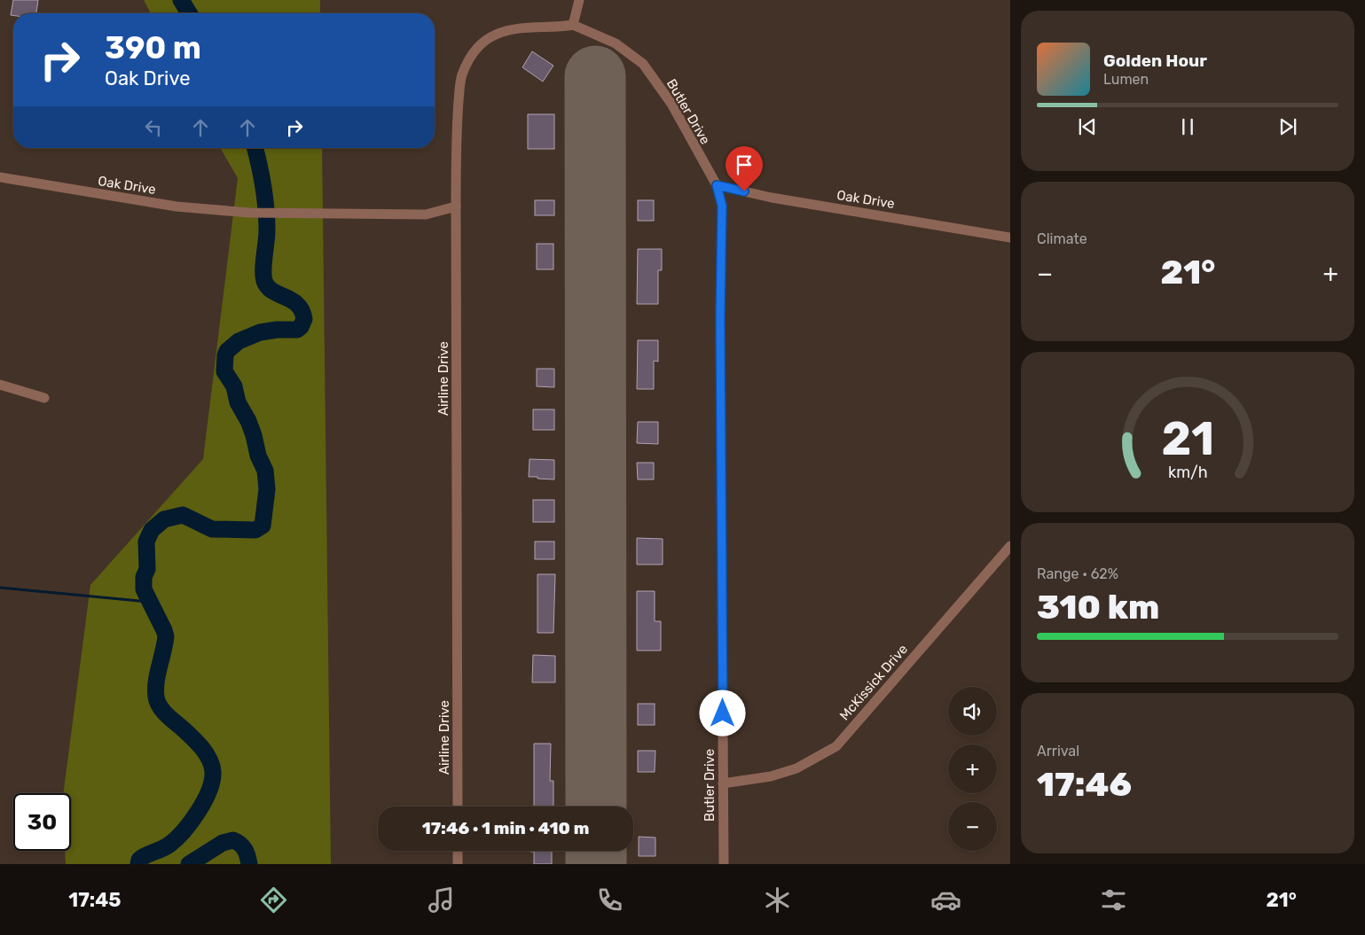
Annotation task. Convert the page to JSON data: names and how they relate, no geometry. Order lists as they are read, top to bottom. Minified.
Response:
{"streets":{"street":["Butler Drive","Oak Drive","Airline Drive","McKissick Drive"]},"crossings":[["Butler Drive","Oak Drive"],["Butler Drive","Airline Drive"],["Butler Drive","McKissick Drive"],["Oak Drive","Airline Drive"]],"page":{"turn":["390 m","Oak Drive"],"song":["Golden Hour","Lumen"],"tile":["Climate",["Range · 62%","310 km"],["Arrival","17:46"]],"heat":["−","21°","+"],"map_buttons":["+","−"],"limit":"30","trip":"17:46 · 1 min · 410 m","tabs":["17:45","21°"],"gauge":["21","km/h"]}}
